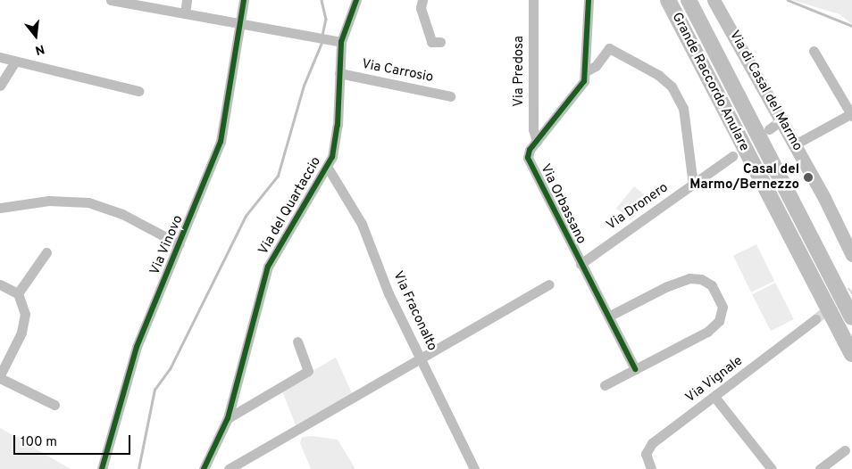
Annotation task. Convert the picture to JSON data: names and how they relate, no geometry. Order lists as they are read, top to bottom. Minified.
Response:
{"streets":{"highway":["Grande Raccordo Anulare"],"main road":["Via di Casal del Marmo"],"street":["Via Carrosio","Via Predosa","Via Orbassano","Via del Quartaccio","Via Dronero","Via Vinovo","Via Fraconalto","Via Vignale"]},"crossings":[["Via Carrosio","Via del Quartaccio"],["Via Predosa","Via Orbassano"],["Via Orbassano","Via Dronero"],["Via del Quartaccio","Via Fraconalto"]],"places":["Casal del Marmo/Bernezzo"],"scale_bar":"100 m","north":"bottom"}
